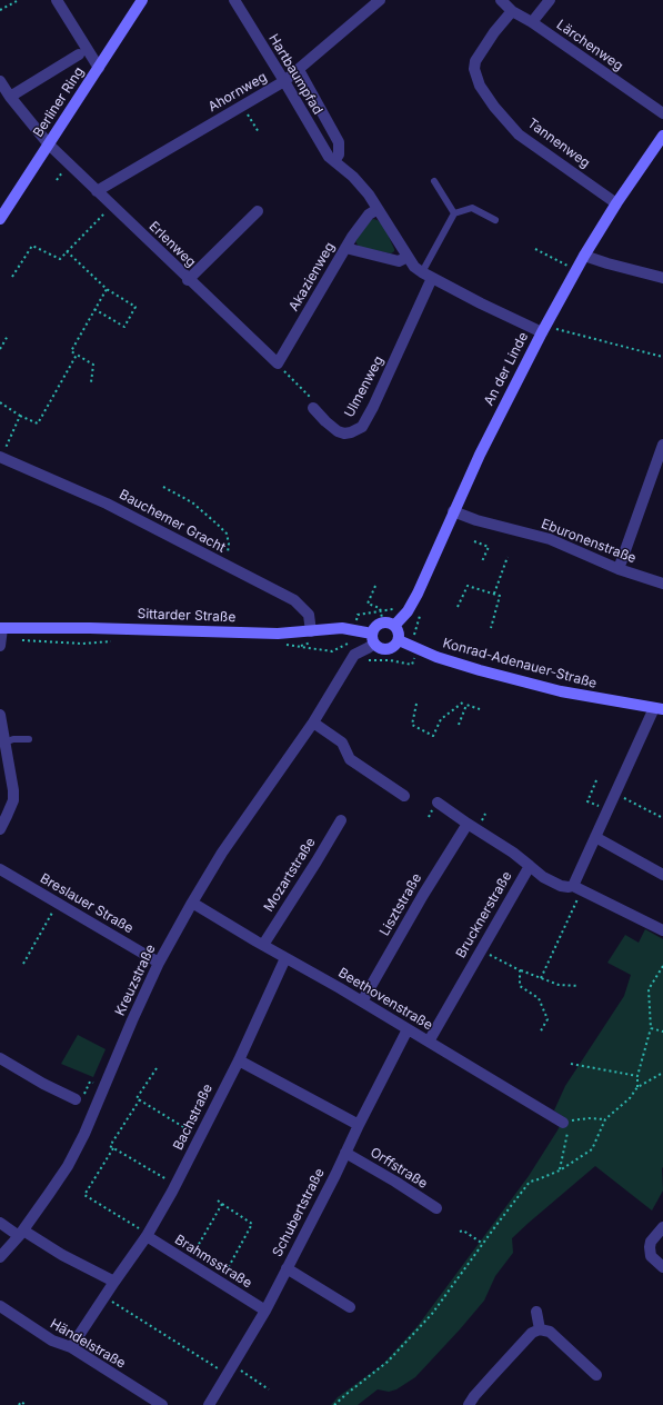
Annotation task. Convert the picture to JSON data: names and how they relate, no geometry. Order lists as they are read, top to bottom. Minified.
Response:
{"streets":{"street":["Lärchenweg","Hartbaumpfad","Ahornweg","Berliner Ring","Tannenweg","Erlenweg","Akazienweg","An der Linde","Ulmenweg","Bauchemer Gracht","Eburonenstraße","Sittarder Straße","Konrad-Adenauer-Straße","Mozartstraße","Breslauer Straße","Lisztstraße","Brucknerstraße","Kreuzstraße","Beethovenstraße","Bachstraße","Orffstraße","Schubertstraße","Brahmsstraße","Händelstraße"]},"crossings":[["Lärchenweg","Tannenweg"],["Hartbaumpfad","Ahornweg"],["Hartbaumpfad","Akazienweg"],["Hartbaumpfad","An der Linde"],["Hartbaumpfad","Ulmenweg"],["Ahornweg","Erlenweg"],["Berliner Ring","Erlenweg"],["Tannenweg","An der Linde"],["Erlenweg","Akazienweg"],["An der Linde","Eburonenstraße"],["An der Linde","Sittarder Straße"],["An der Linde","Konrad-Adenauer-Straße"],["An der Linde","Kreuzstraße"],["Bauchemer Gracht","Sittarder Straße"],["Sittarder Straße","Konrad-Adenauer-Straße"],["Sittarder Straße","Kreuzstraße"],["Konrad-Adenauer-Straße","Kreuzstraße"],["Mozartstraße","Beethovenstraße"],["Breslauer Straße","Kreuzstraße"],["Lisztstraße","Beethovenstraße"],["Brucknerstraße","Beethovenstraße"],["Kreuzstraße","Beethovenstraße"],["Beethovenstraße","Bachstraße"],["Beethovenstraße","Schubertstraße"],["Bachstraße","Brahmsstraße"],["Bachstraße","Händelstraße"],["Orffstraße","Schubertstraße"],["Schubertstraße","Brahmsstraße"]]}
